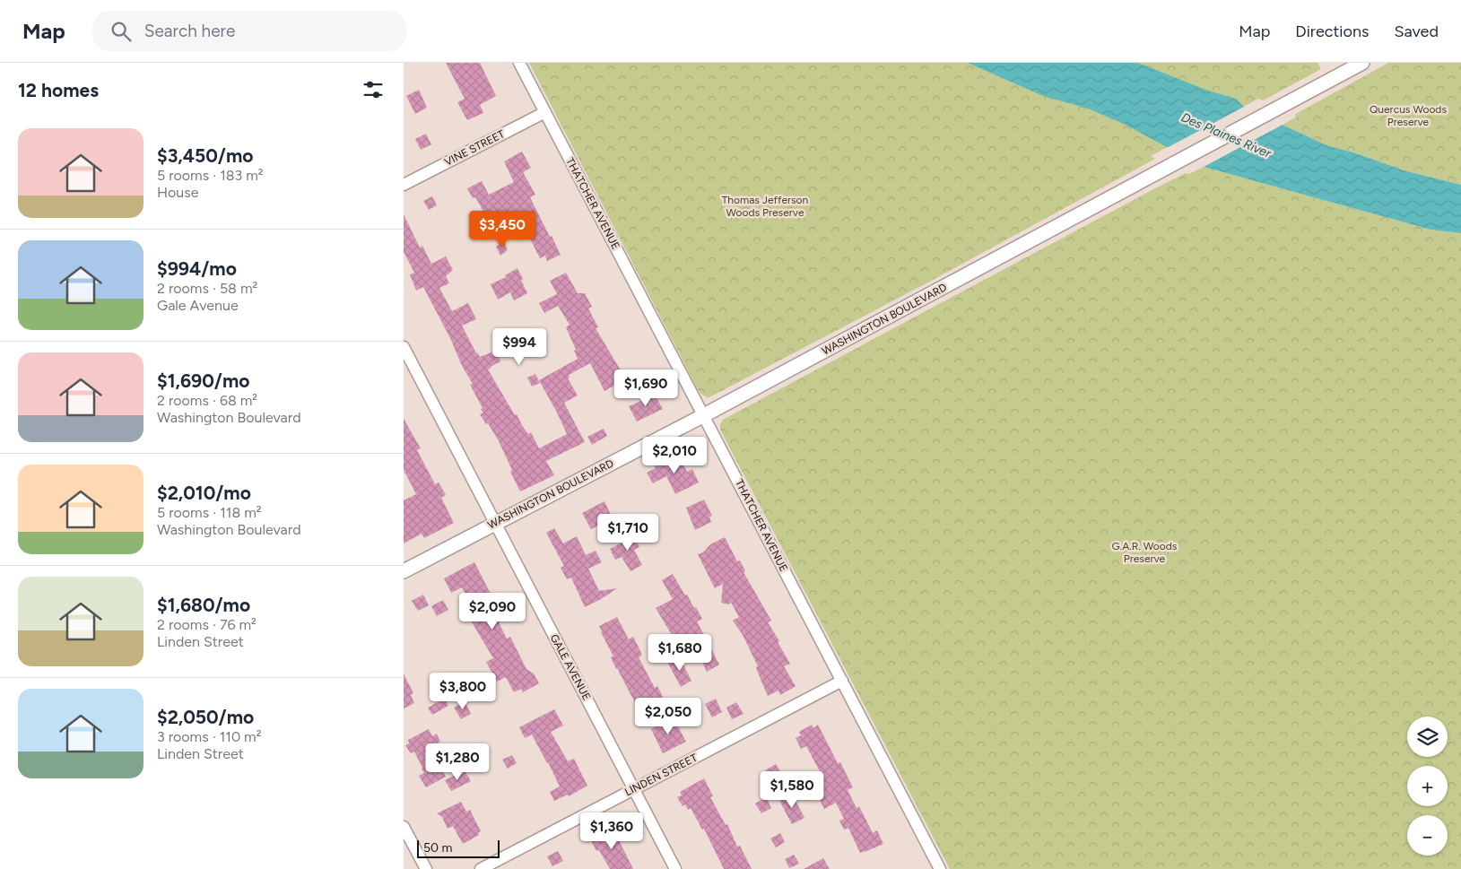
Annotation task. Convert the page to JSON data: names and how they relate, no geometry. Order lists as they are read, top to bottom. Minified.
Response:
{"streets":{"street":["VINE STREET","THATCHER AVENUE","WASHINGTON BOULEVARD","GALE AVENUE","LINDEN STREET"]},"crossings":[["VINE STREET","THATCHER AVENUE"],["THATCHER AVENUE","WASHINGTON BOULEVARD"],["THATCHER AVENUE","LINDEN STREET"],["WASHINGTON BOULEVARD","GALE AVENUE"],["GALE AVENUE","LINDEN STREET"]],"water":["Des Plaines River"],"parks":["Quercus Woods Preserve","Thomas Jefferson Woods Preserve","G.A.R. Woods Preserve"],"scale_bar":"50 m","page":{"header":"Map","search":"Search here","nav":["Map","Directions","Saved"],"heading":"12 homes","list":[{"name":"$3,450/mo","note":"5 rooms · 183 m² · House"},{"name":"$994/mo","note":"2 rooms · 58 m² · Gale Avenue"},{"name":"$1,690/mo","note":"2 rooms · 68 m² · Washington Boulevard"},{"name":"$2,010/mo","note":"5 rooms · 118 m² · Washington Boulevard"},{"name":"$1,680/mo","note":"2 rooms · 76 m² · Linden Street"},{"name":"$2,050/mo","note":"3 rooms · 110 m² · Linden Street"}],"price":["$3,450","$994","$1,690","$2,010","$1,710","$2,090","$1,680","$3,800","$2,050","$1,280","$1,580","$1,360"],"map_buttons":["+","−"],"scale":"50 m"}}
